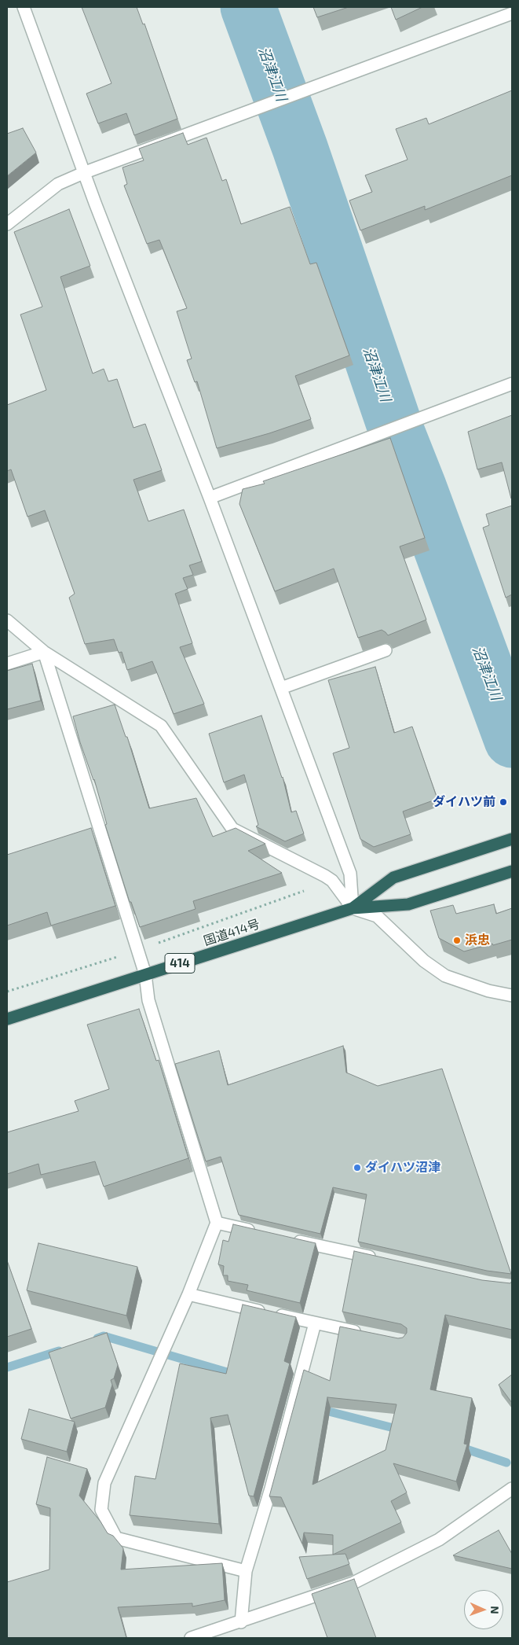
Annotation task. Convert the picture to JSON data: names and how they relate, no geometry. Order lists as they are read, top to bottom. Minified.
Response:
{"streets":{"highway":["国道414号","414"]},"water":["沼津江川"],"places":["ダイハツ前","浜忠","ダイハツ沼津"],"north":"right"}
